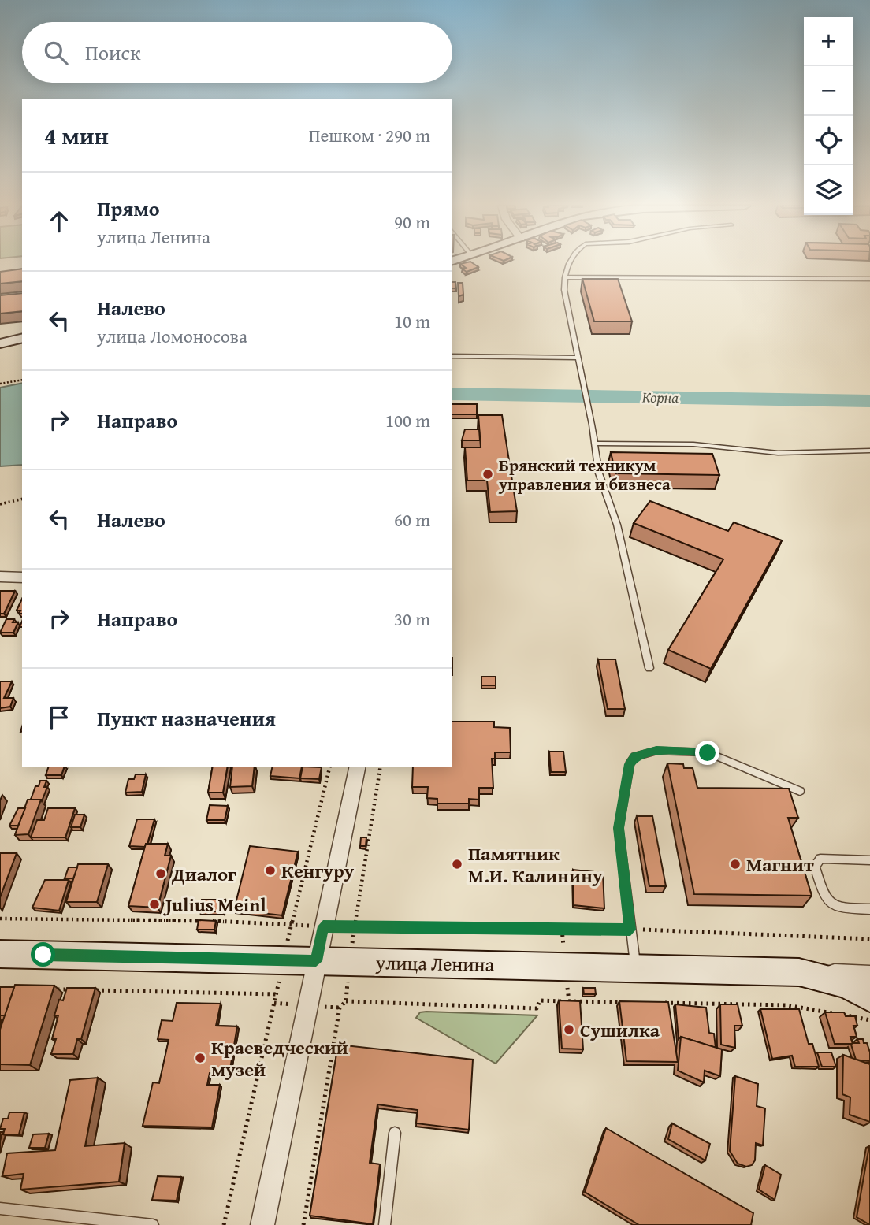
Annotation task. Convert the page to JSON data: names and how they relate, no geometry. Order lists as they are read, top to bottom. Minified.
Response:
{"streets":{"main road":["улица Ленина"]},"water":["Корна"],"places":["Брянский техникум управления и бизнеса","Памятник М.И. Калинину","Магнит","Кенгуру","Диалог","Julius Meinl","Сушилка","Краеведческий музей"],"page":{"map_buttons":["+","−"],"search":"Поиск","heading":["4 мин","Пешком · 290 m"],"list":[["Прямо","улица Ленина","90 m"],["Налево","улица Ломоносова","10 m"],["Направо","100 m"],["Налево","60 m"],["Направо","30 m"],"Пункт назначения"]}}
